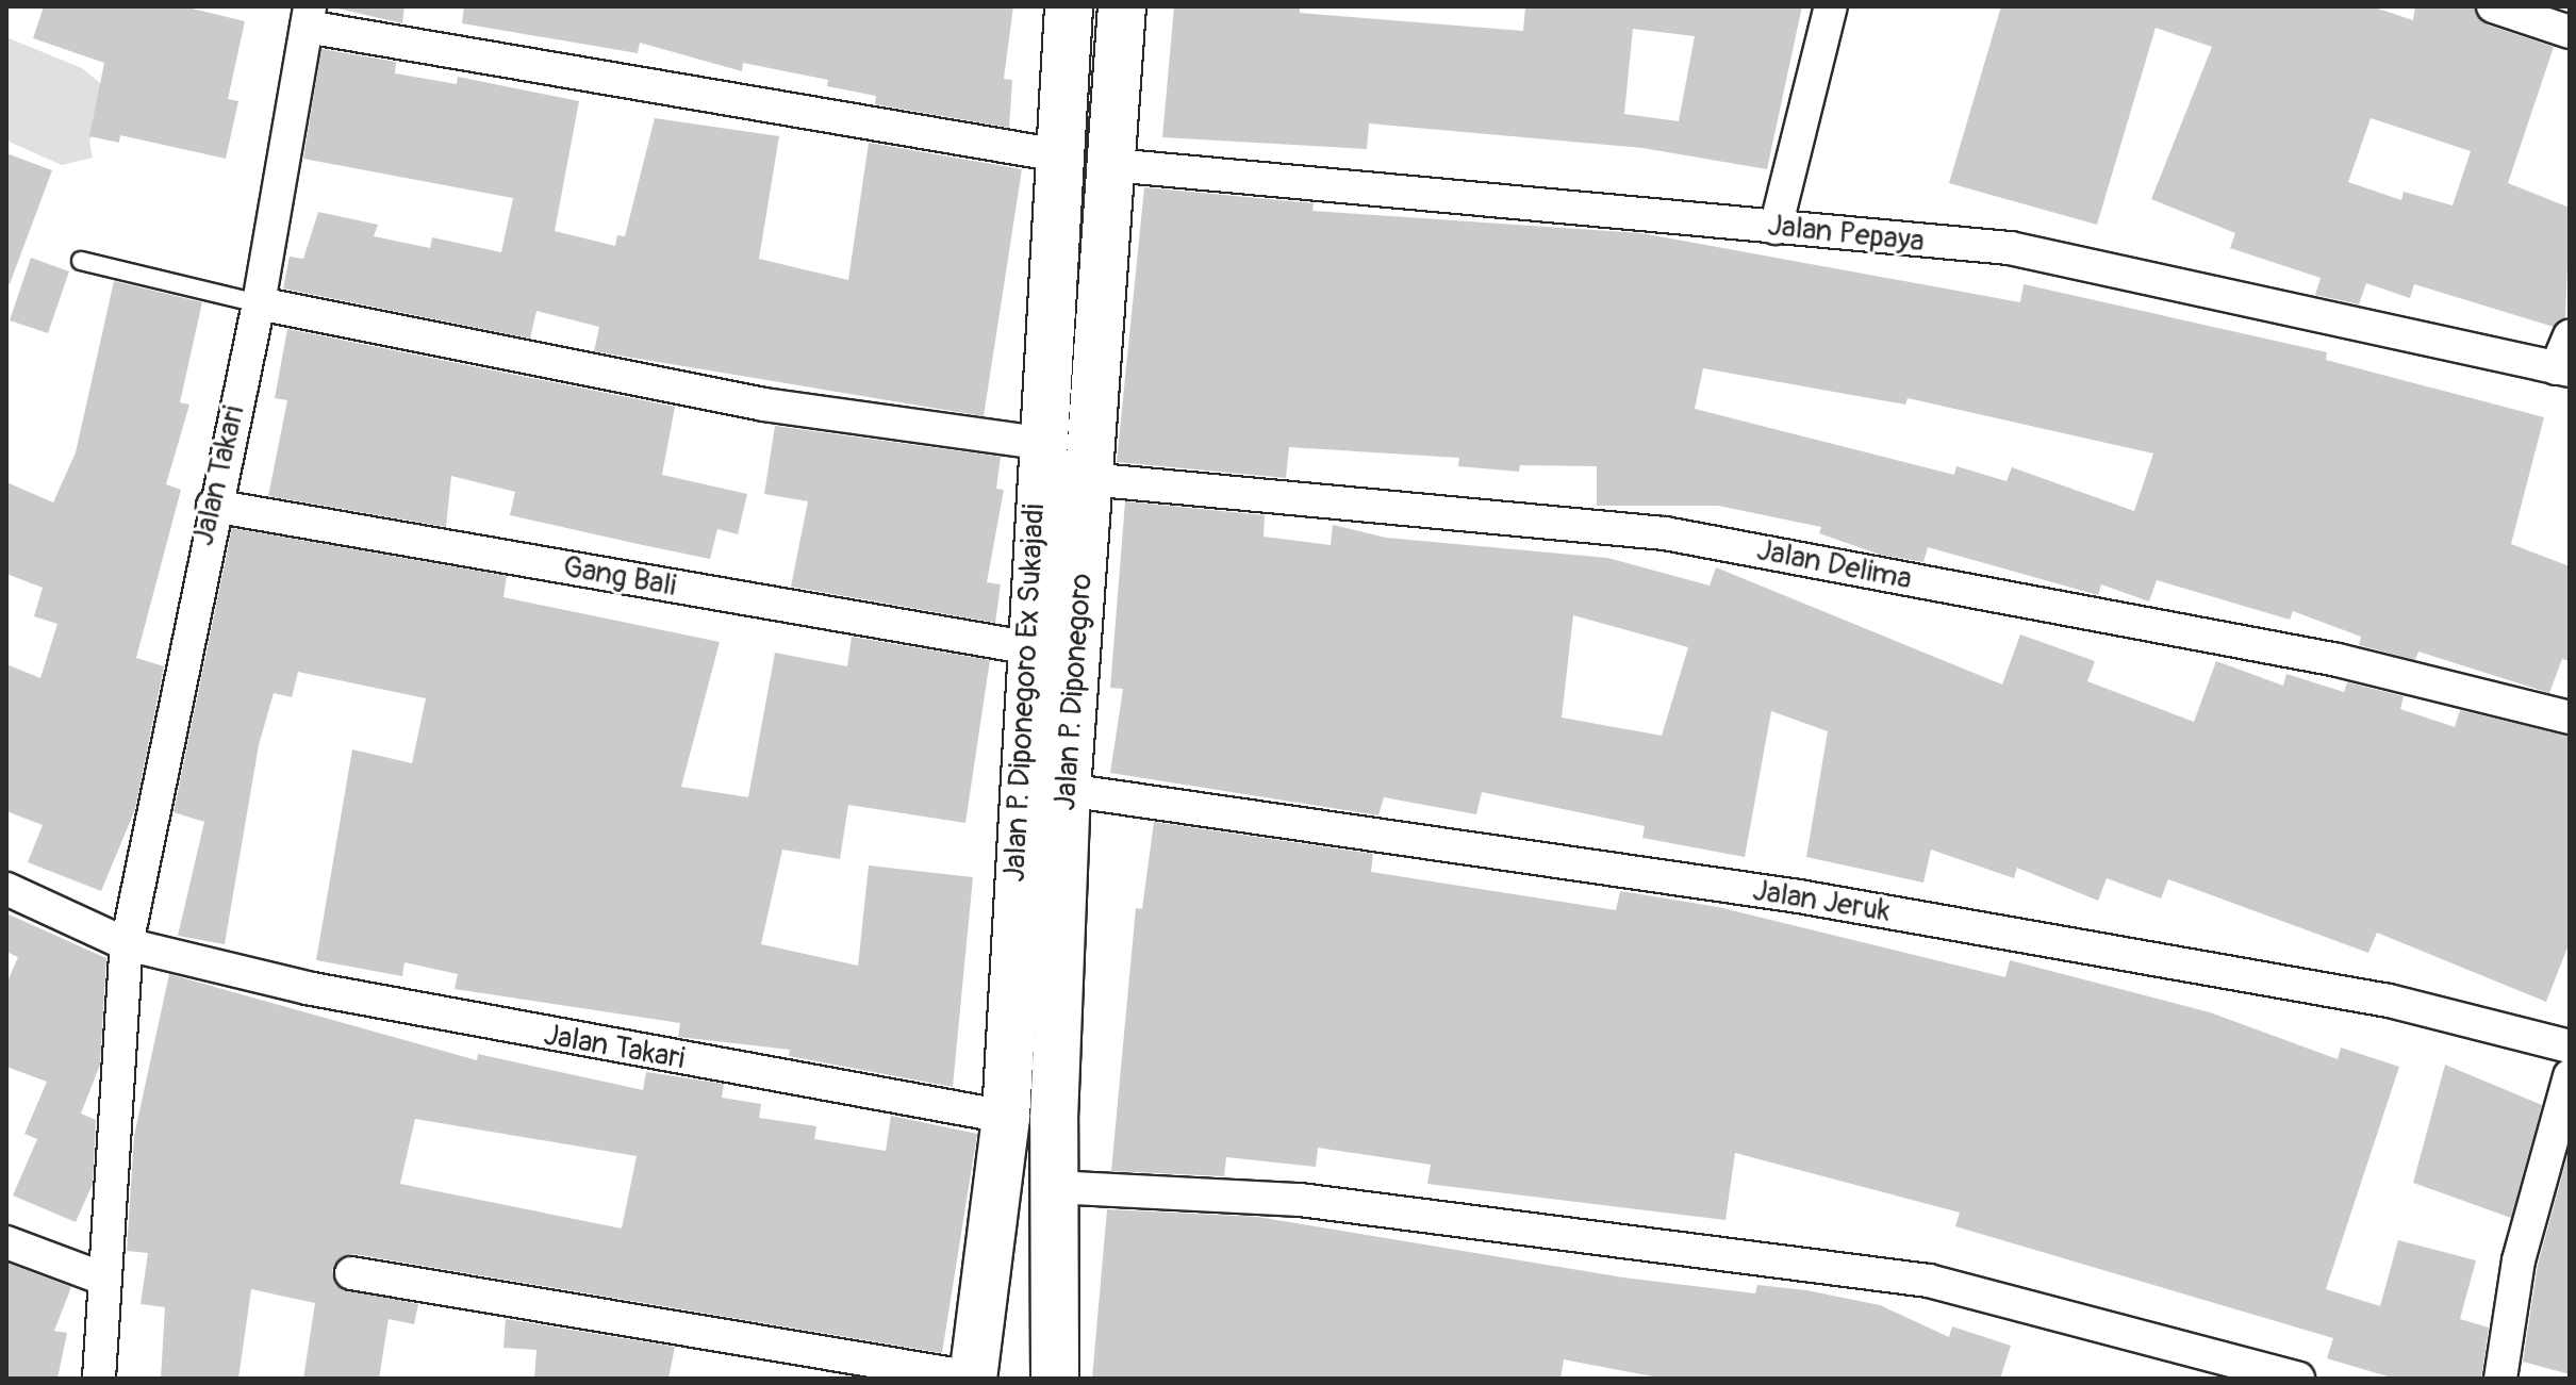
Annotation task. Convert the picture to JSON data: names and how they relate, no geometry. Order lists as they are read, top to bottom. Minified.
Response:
{"streets":{"main road":["Jalan P. Diponegoro","Jalan P. Diponegoro Ex Sukajadi"],"street":["Jalan Pepaya","Jalan Takari","Jalan Delima","Gang Bali","Jalan Jeruk"]},"crossings":[["Jalan Pepaya","Jalan P. Diponegoro"],["Jalan Takari","Gang Bali"],["Jalan Takari","Jalan P. Diponegoro Ex Sukajadi"],["Jalan Delima","Jalan P. Diponegoro"],["Gang Bali","Jalan P. Diponegoro Ex Sukajadi"],["Jalan P. Diponegoro","Jalan Jeruk"]]}
